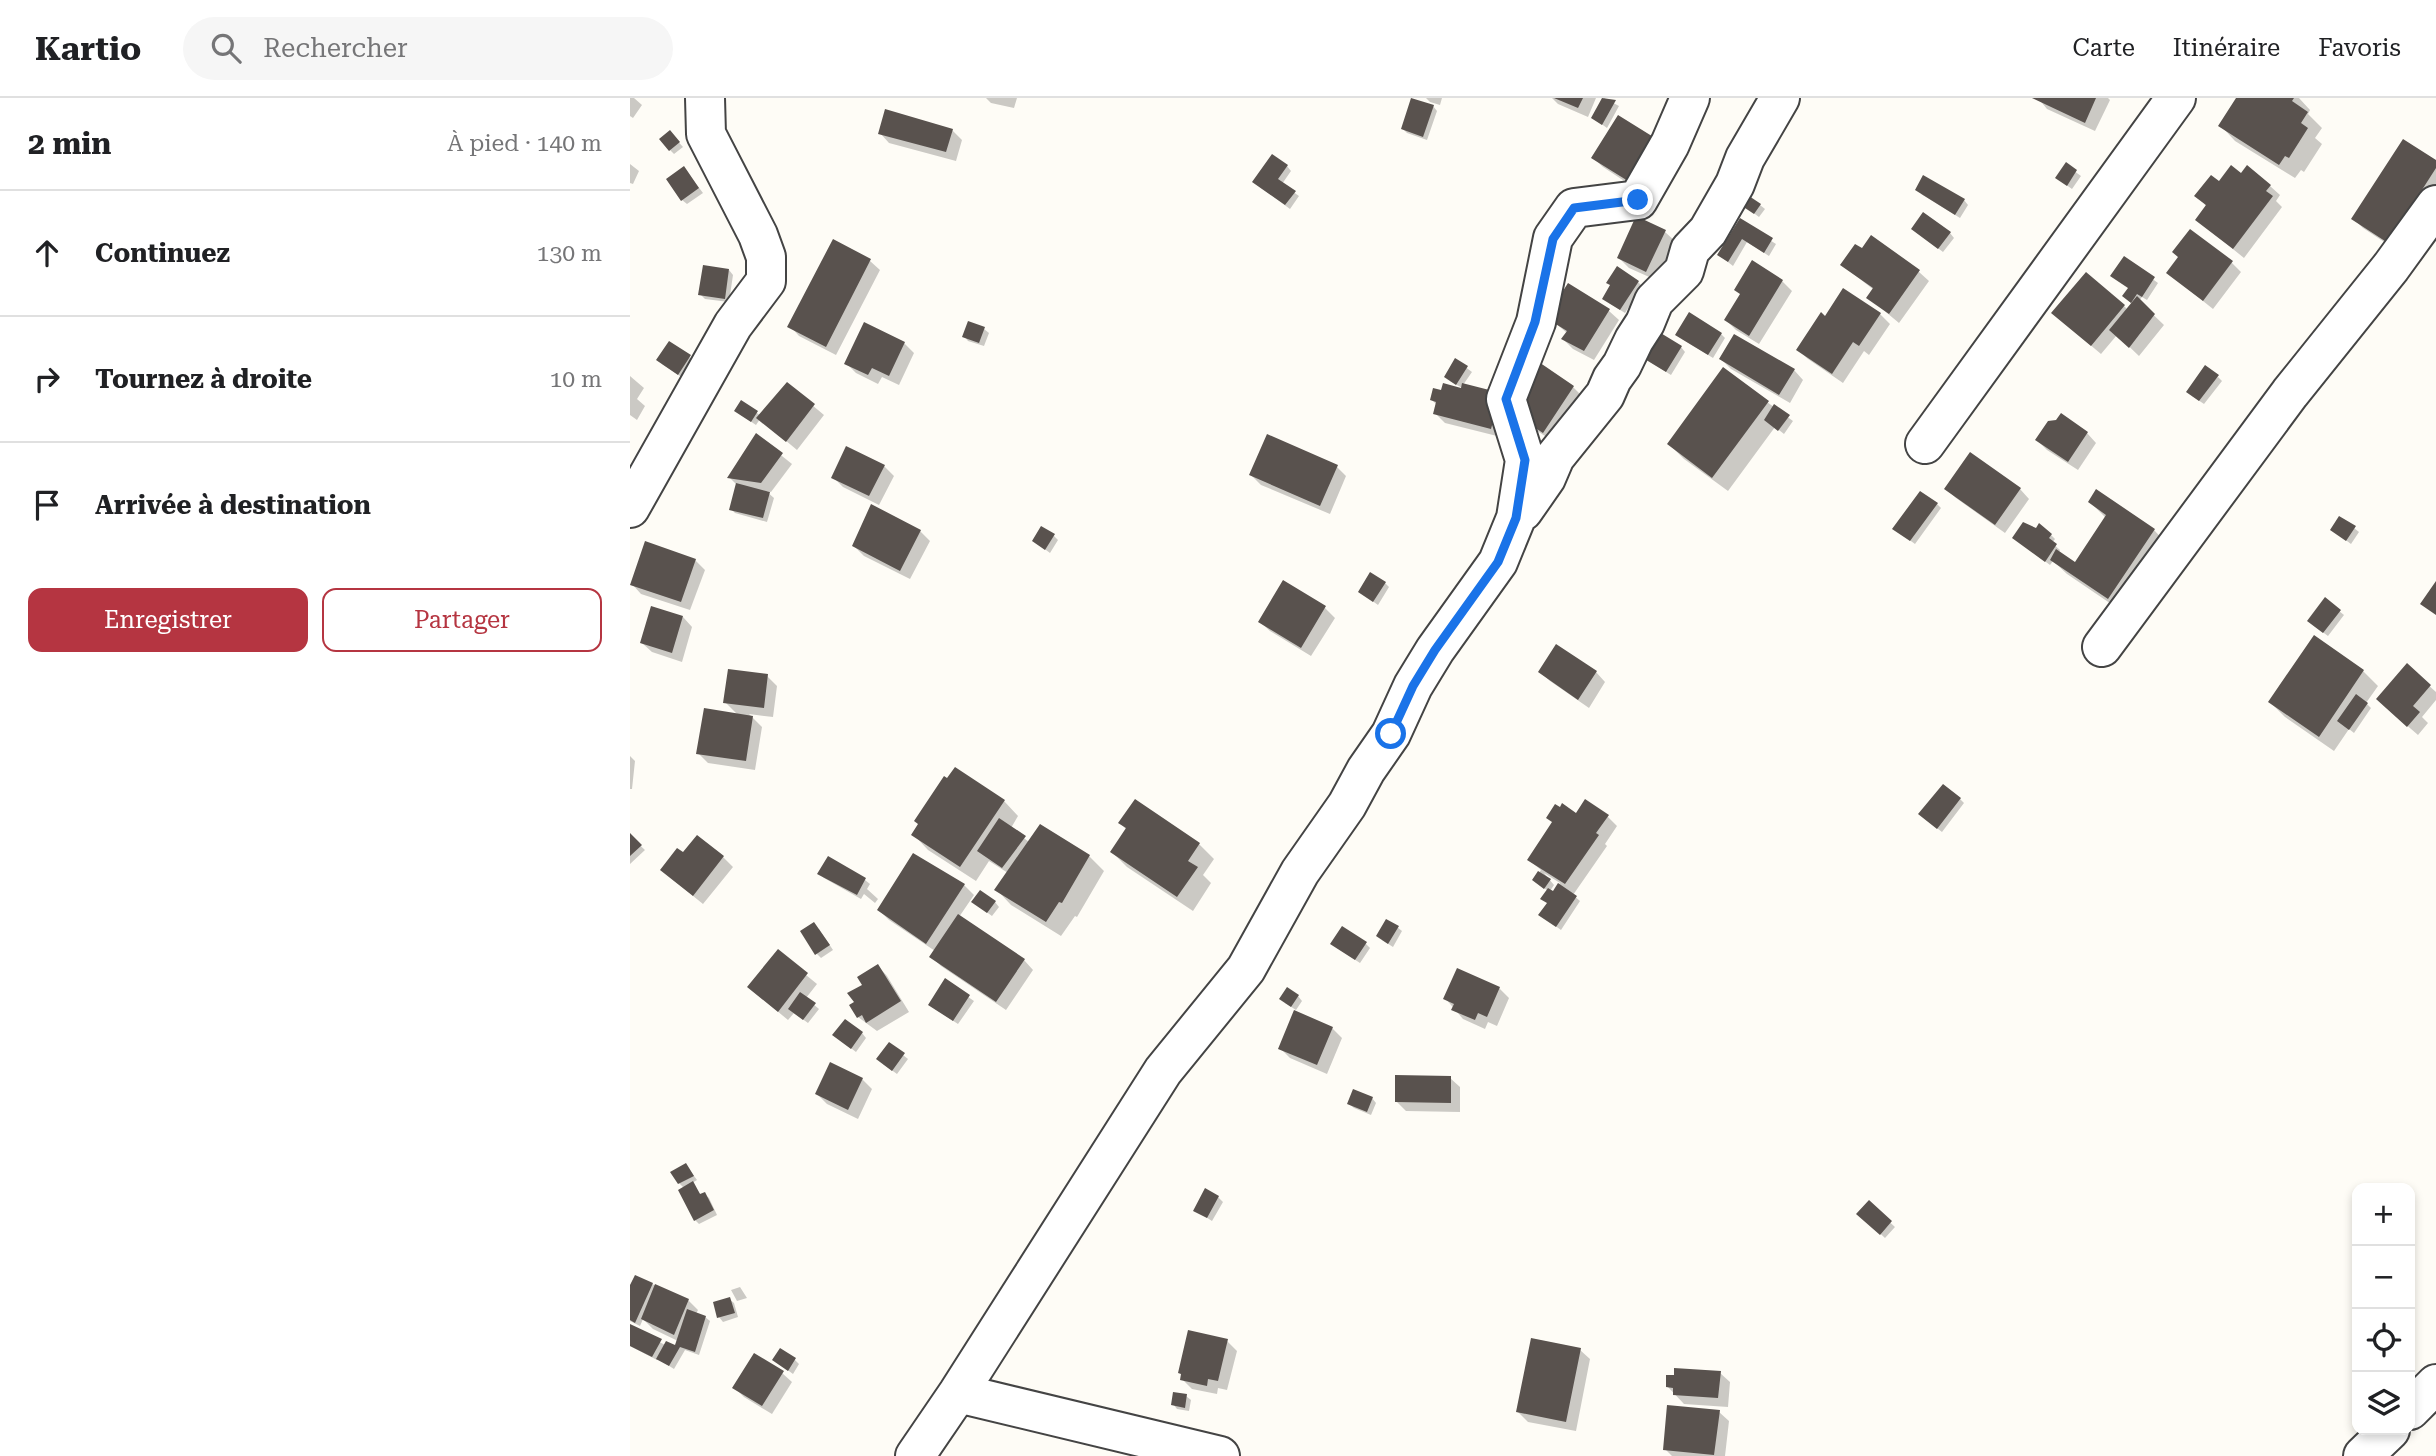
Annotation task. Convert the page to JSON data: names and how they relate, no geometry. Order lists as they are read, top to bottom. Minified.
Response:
{"page":{"header":"Kartio","search":"Rechercher","nav":["Carte","Itinéraire","Favoris"],"heading":["2 min","À pied · 140 m"],"list":[["Continuez","130 m"],["Tournez à droite","10 m"],"Arrivée à destination"],"buttons":["Enregistrer","Partager"],"map_buttons":["+","−"]}}
